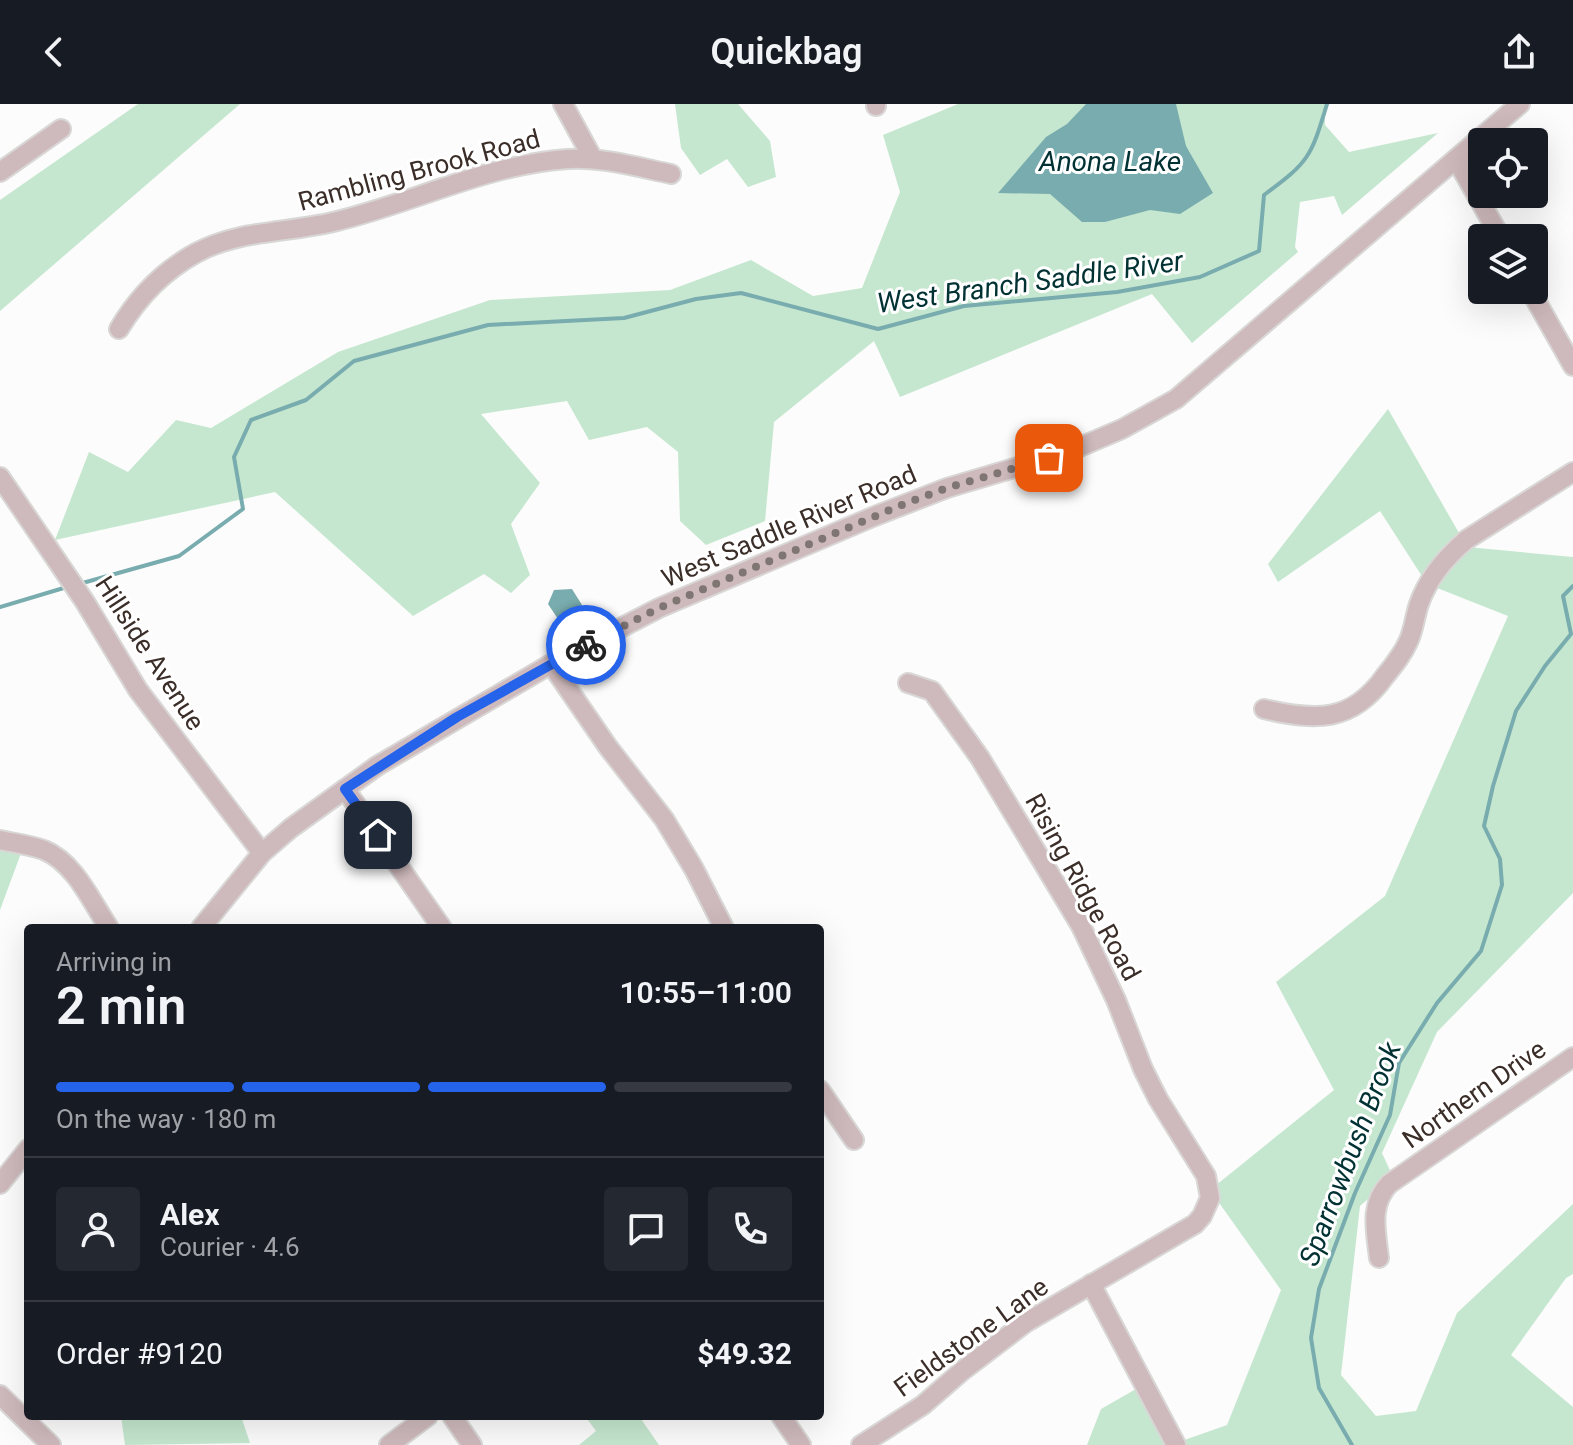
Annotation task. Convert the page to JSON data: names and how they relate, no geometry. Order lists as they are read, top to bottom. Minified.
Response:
{"streets":{"street":["Rambling Brook Road","West Saddle River Road","Hillside Avenue","Rising Ridge Road","Northern Drive","Fieldstone Lane"]},"crossings":[["West Saddle River Road","Hillside Avenue"],["Rising Ridge Road","Fieldstone Lane"]],"water":["Anona Lake","West Branch Saddle River","Sparrowbush Brook"],"page":{"header":"Quickbag","heading":["2 min","Arriving in","10:55–11:00"],"panel":["Alex","Courier · 4.6","Order #9120","$49.32"],"bar":"On the way · 180 m"}}
